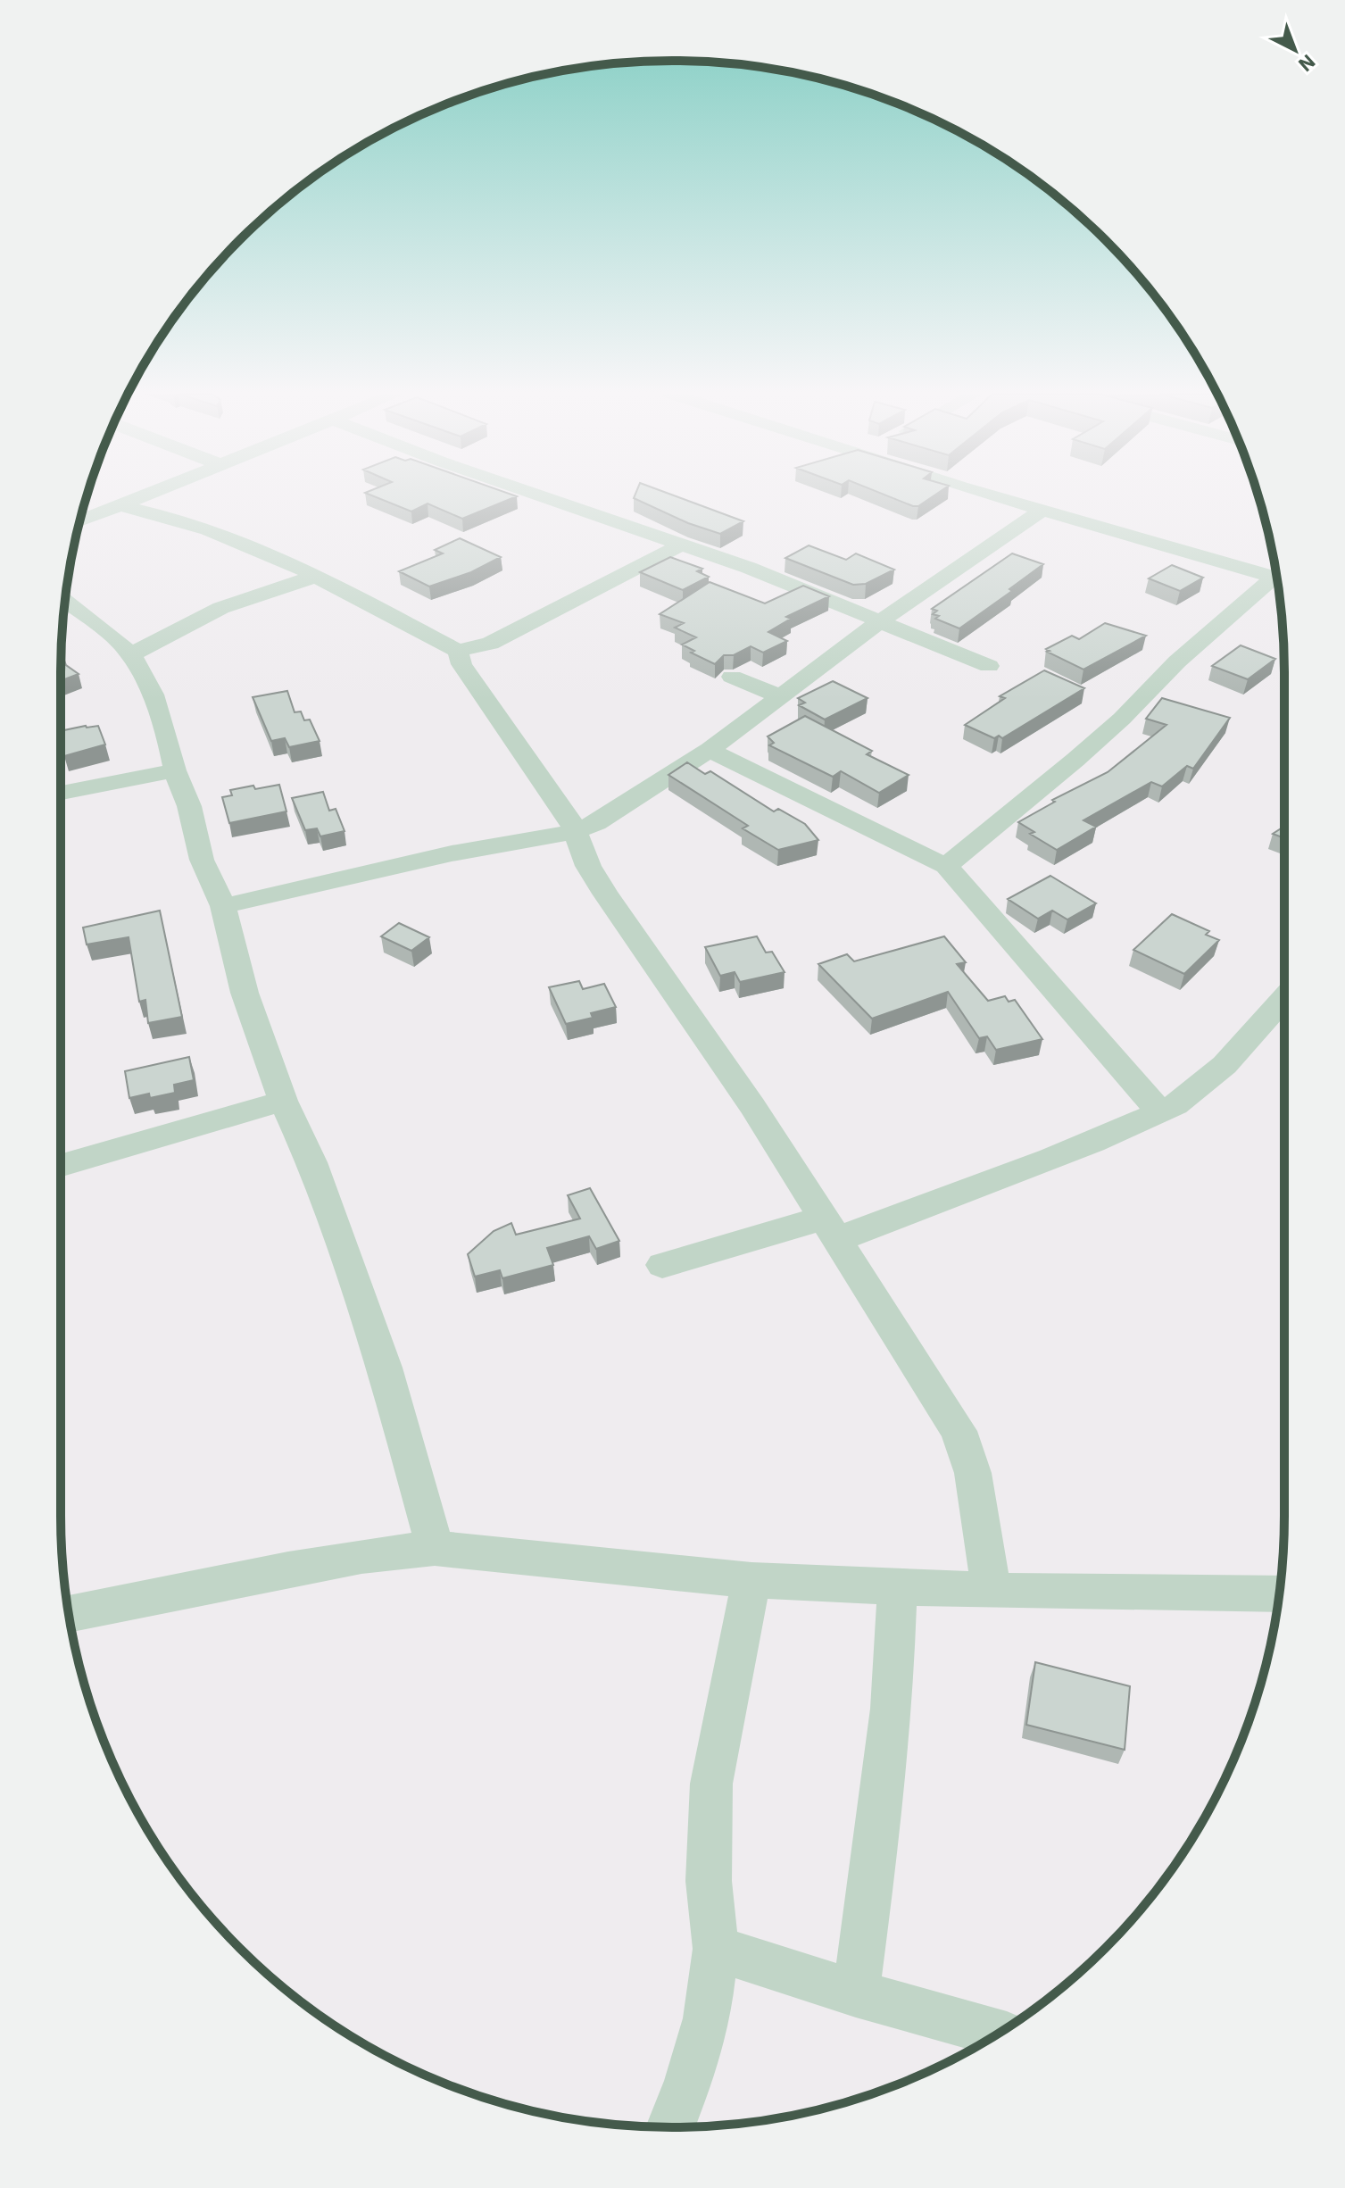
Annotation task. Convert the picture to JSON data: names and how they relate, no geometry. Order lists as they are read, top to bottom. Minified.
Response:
{"north":"bottom right"}
